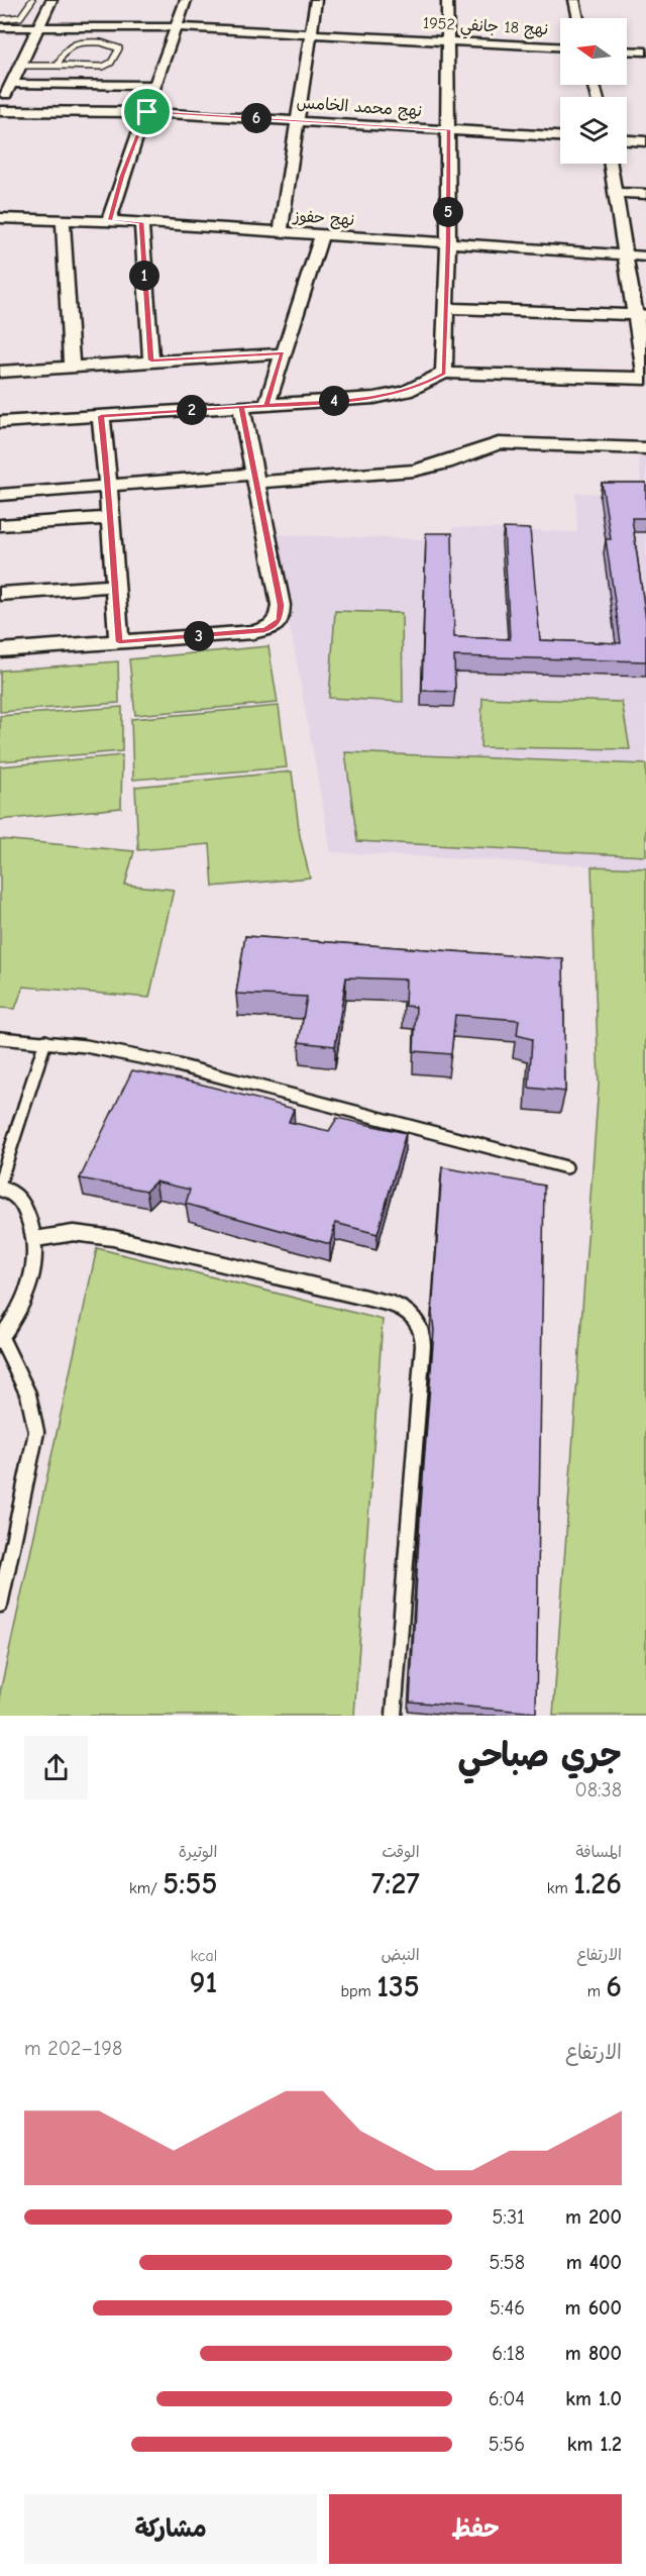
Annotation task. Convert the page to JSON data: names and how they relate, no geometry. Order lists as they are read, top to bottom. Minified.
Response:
{"streets":{"street":["نهج 18 جانفي 1952","نهج محمد الخامس","نهج حفوز"]},"north":"left","page":{"pins":["6","5","1","4","2","3"],"heading":["جري صباحي","08:38"],"stats":[["المسافة","1.26 km"],["الوقت","7:27"],["الوتيرة","5:55 /km"],["الارتفاع","6 m"],["النبض","135 bpm"],["kcal","91"]],"chart":["الارتفاع","198–202 m"],"list":[{"name":"200 m","note":"5:31"},{"name":"400 m","note":"5:58"},{"name":"600 m","note":"5:46"},{"name":"800 m","note":"6:18"},{"name":"1.0 km","note":"6:04"},{"name":"1.2 km","note":"5:56"}],"buttons":["حفظ","مشاركة"]}}
